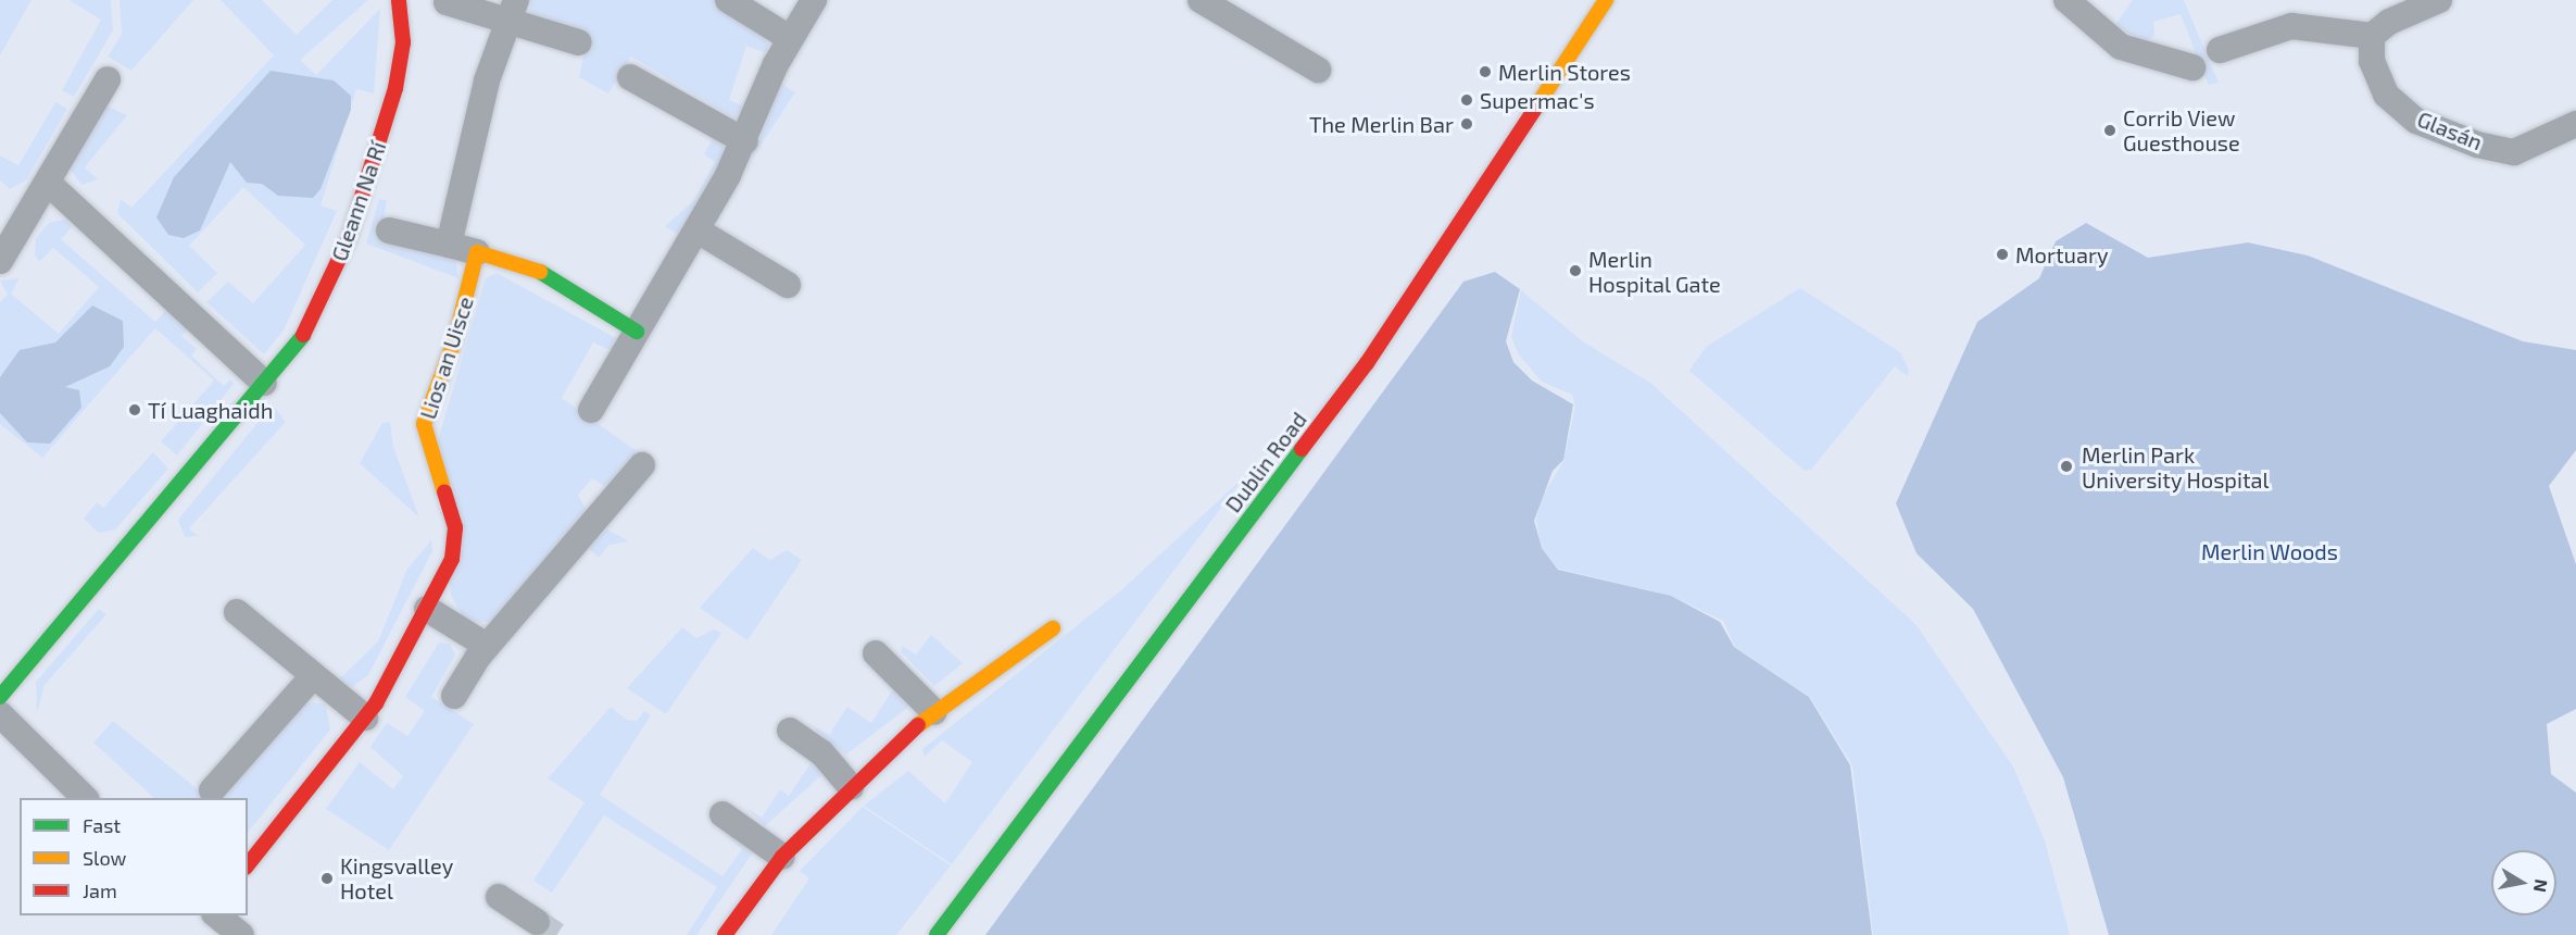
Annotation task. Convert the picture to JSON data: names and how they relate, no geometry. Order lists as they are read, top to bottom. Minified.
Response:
{"streets":{"street":["Glasán","Gleann Na Rí","Lios an Uisce","Dublin Road"]},"parks":["Merlin Woods"],"places":["Merlin Stores","Supermac's","The Merlin Bar","Corrib View Guesthouse","Mortuary","Merlin Hospital Gate","Tí Luaghaidh","Merlin Park University Hospital","Kingsvalley Hotel"],"legend":["Fast","Slow","Jam"],"north":"right"}
